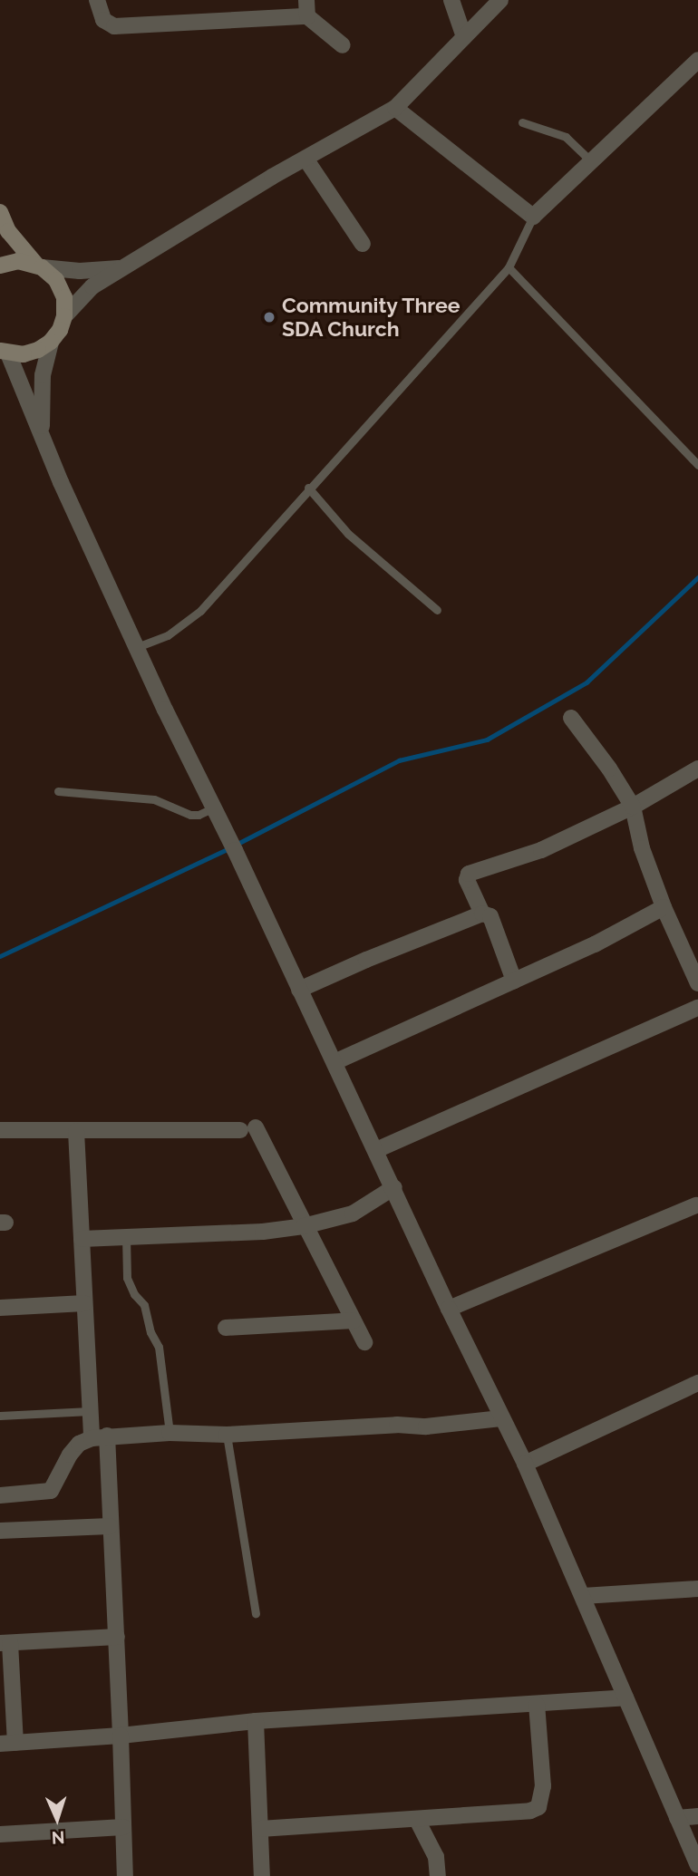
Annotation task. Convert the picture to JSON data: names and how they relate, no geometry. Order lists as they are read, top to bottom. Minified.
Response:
{"places":["Community Three SDA Church"],"north":"bottom"}
